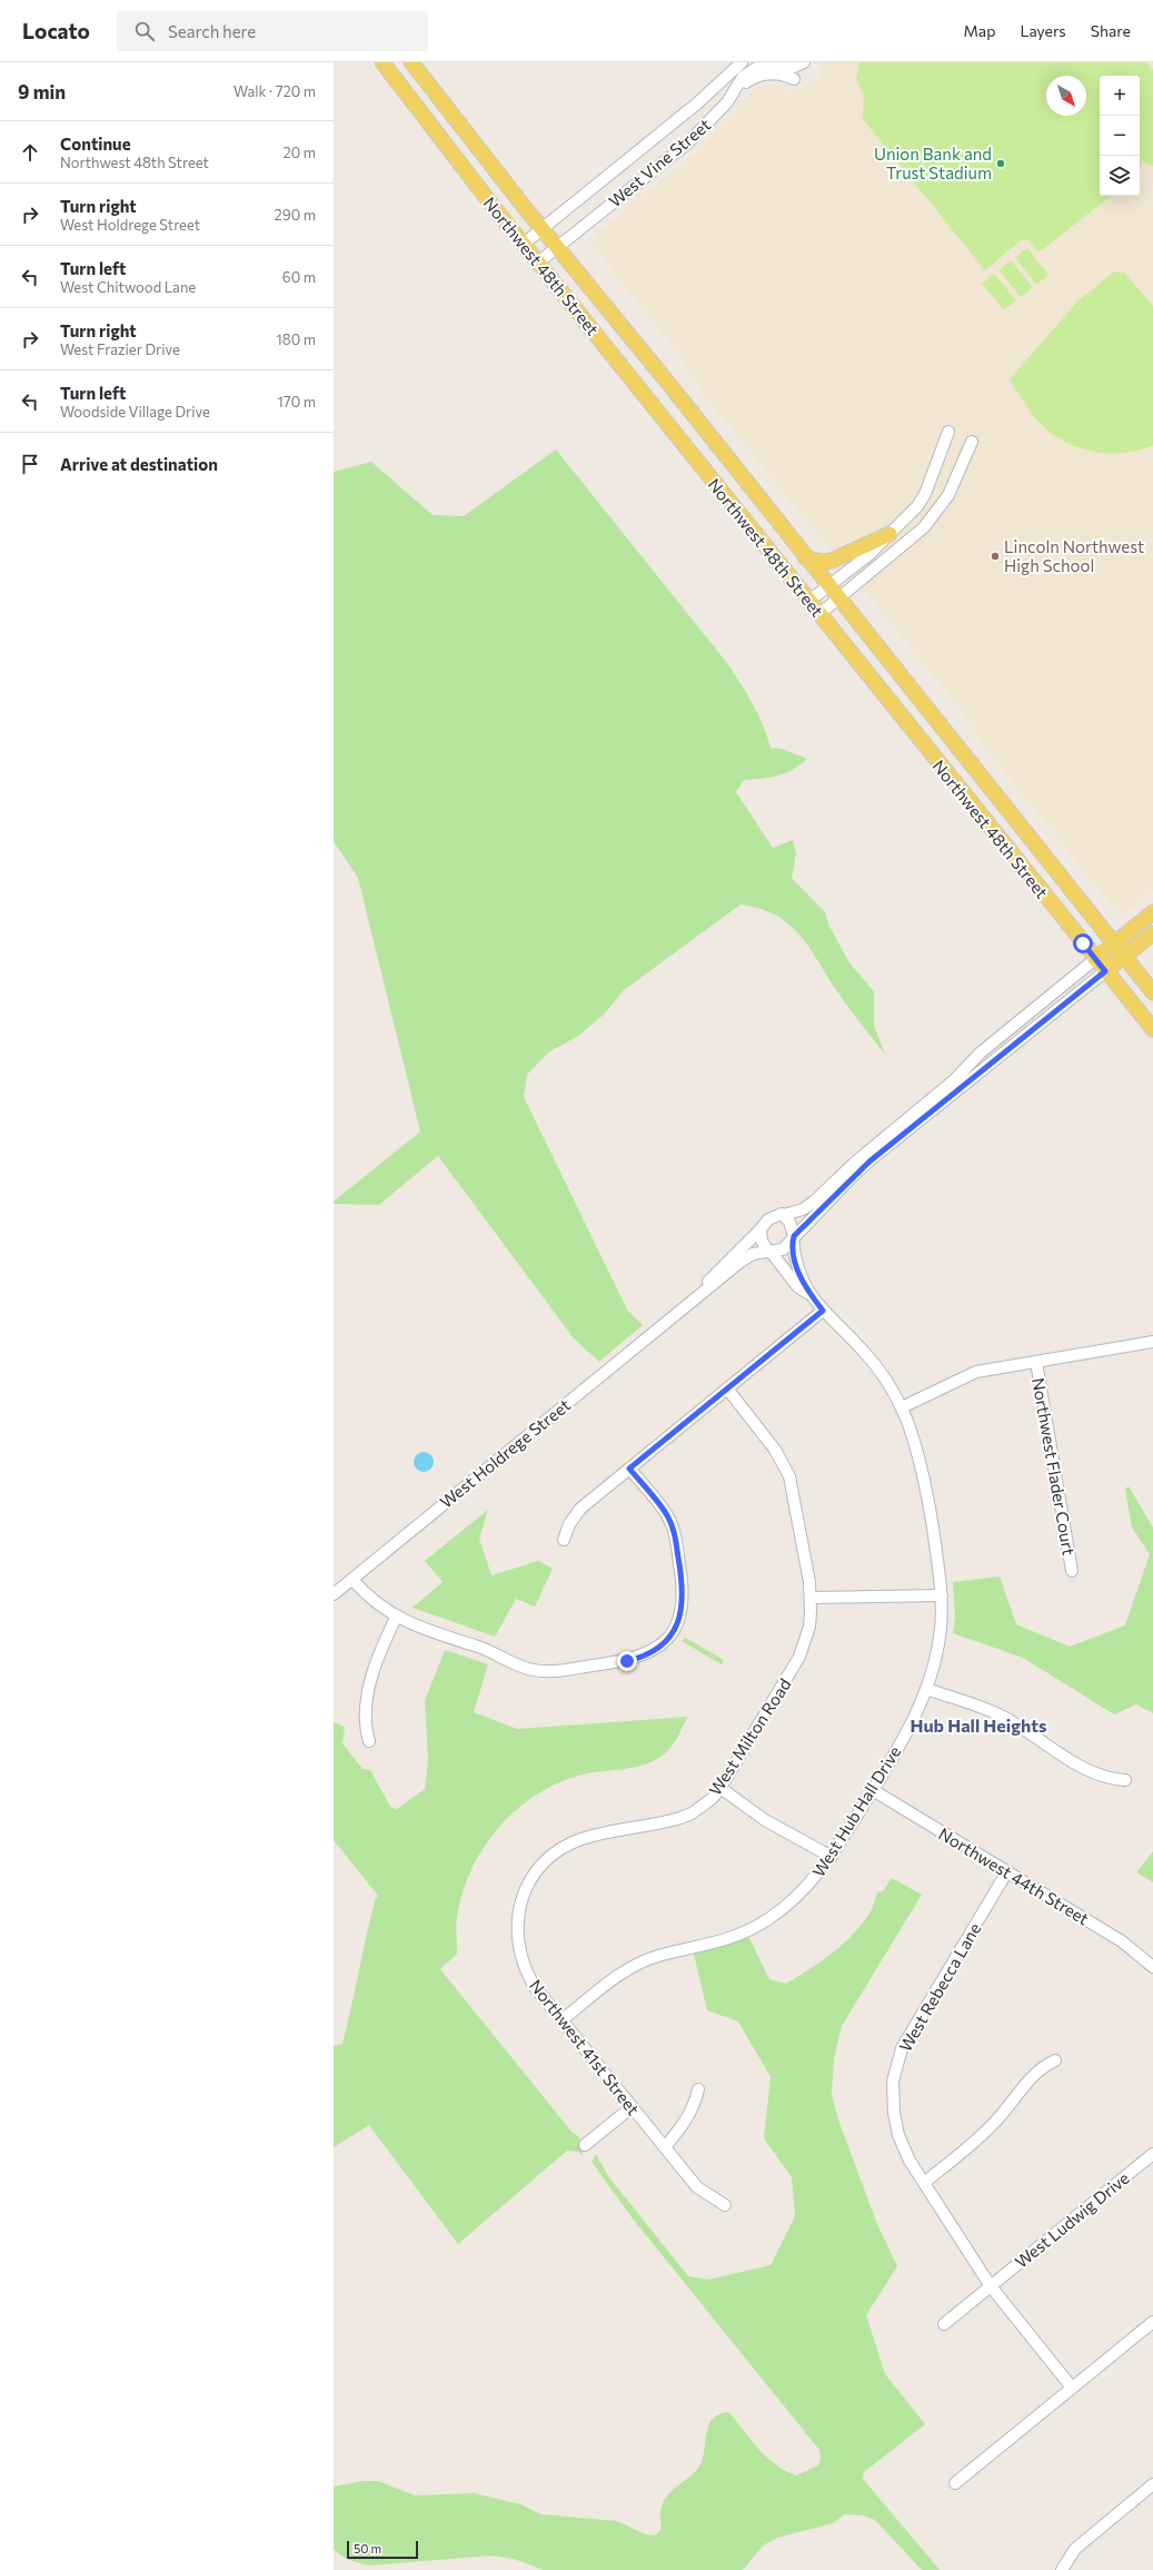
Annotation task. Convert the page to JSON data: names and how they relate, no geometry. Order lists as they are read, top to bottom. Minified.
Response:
{"streets":{"main road":["Northwest 48th Street"],"street":["West Vine Street","West Holdrege Street","Northwest Flader Court","West Milton Road","West Hub Hall Drive","Northwest 44th Street","West Rebecca Lane","Northwest 41st Street","West Ludwig Drive"]},"crossings":[["West Vine Street","Northwest 48th Street"],["West Milton Road","Northwest 41st Street"],["West Hub Hall Drive","Northwest 44th Street"],["West Hub Hall Drive","Northwest 41st Street"],["Northwest 44th Street","West Rebecca Lane"],["West Rebecca Lane","West Ludwig Drive"]],"districts":["Hub Hall Heights"],"places":["Union Bank and Trust Stadium","Lincoln Northwest High School"],"scale_bar":"50 m","north":"bottom right","page":{"header":"Locato","search":"Search here","nav":["Map","Layers","Share"],"heading":["9 min","Walk · 720 m"],"map_buttons":["+","−"],"list":[["Continue","Northwest 48th Street","20 m"],["Turn right","West Holdrege Street","290 m"],["Turn left","West Chitwood Lane","60 m"],["Turn right","West Frazier Drive","180 m"],["Turn left","Woodside Village Drive","170 m"],"Arrive at destination"],"scale":"50 m"}}
